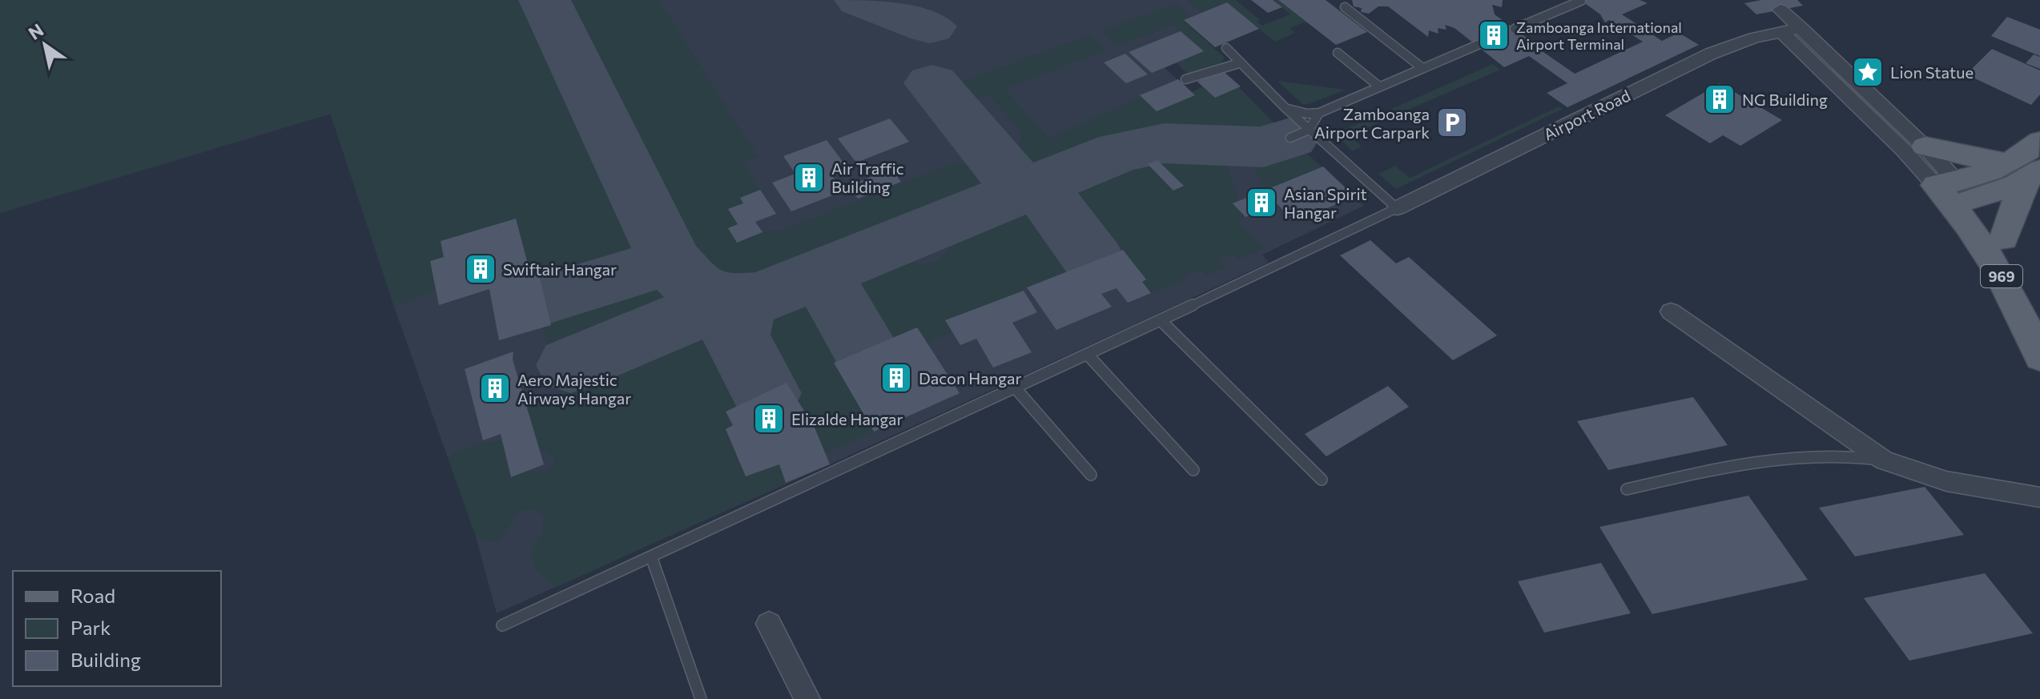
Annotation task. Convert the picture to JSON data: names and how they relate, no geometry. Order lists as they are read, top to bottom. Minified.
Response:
{"streets":{"main road":["969"],"street":["Airport Road"]},"crossings":[["Airport Road","969"]],"places":{"building":["Zamboanga International Airport Terminal","NG Building","Air Traffic Building","Asian Spirit Hangar","Swiftair Hangar","Dacon Hangar","Aero Majestic Airways Hangar","Elizalde Hangar"],"place":["Lion Statue"],"parking":["Zamboanga Airport Carpark"]},"legend":["Road","Park","Building"],"north":"top left"}
